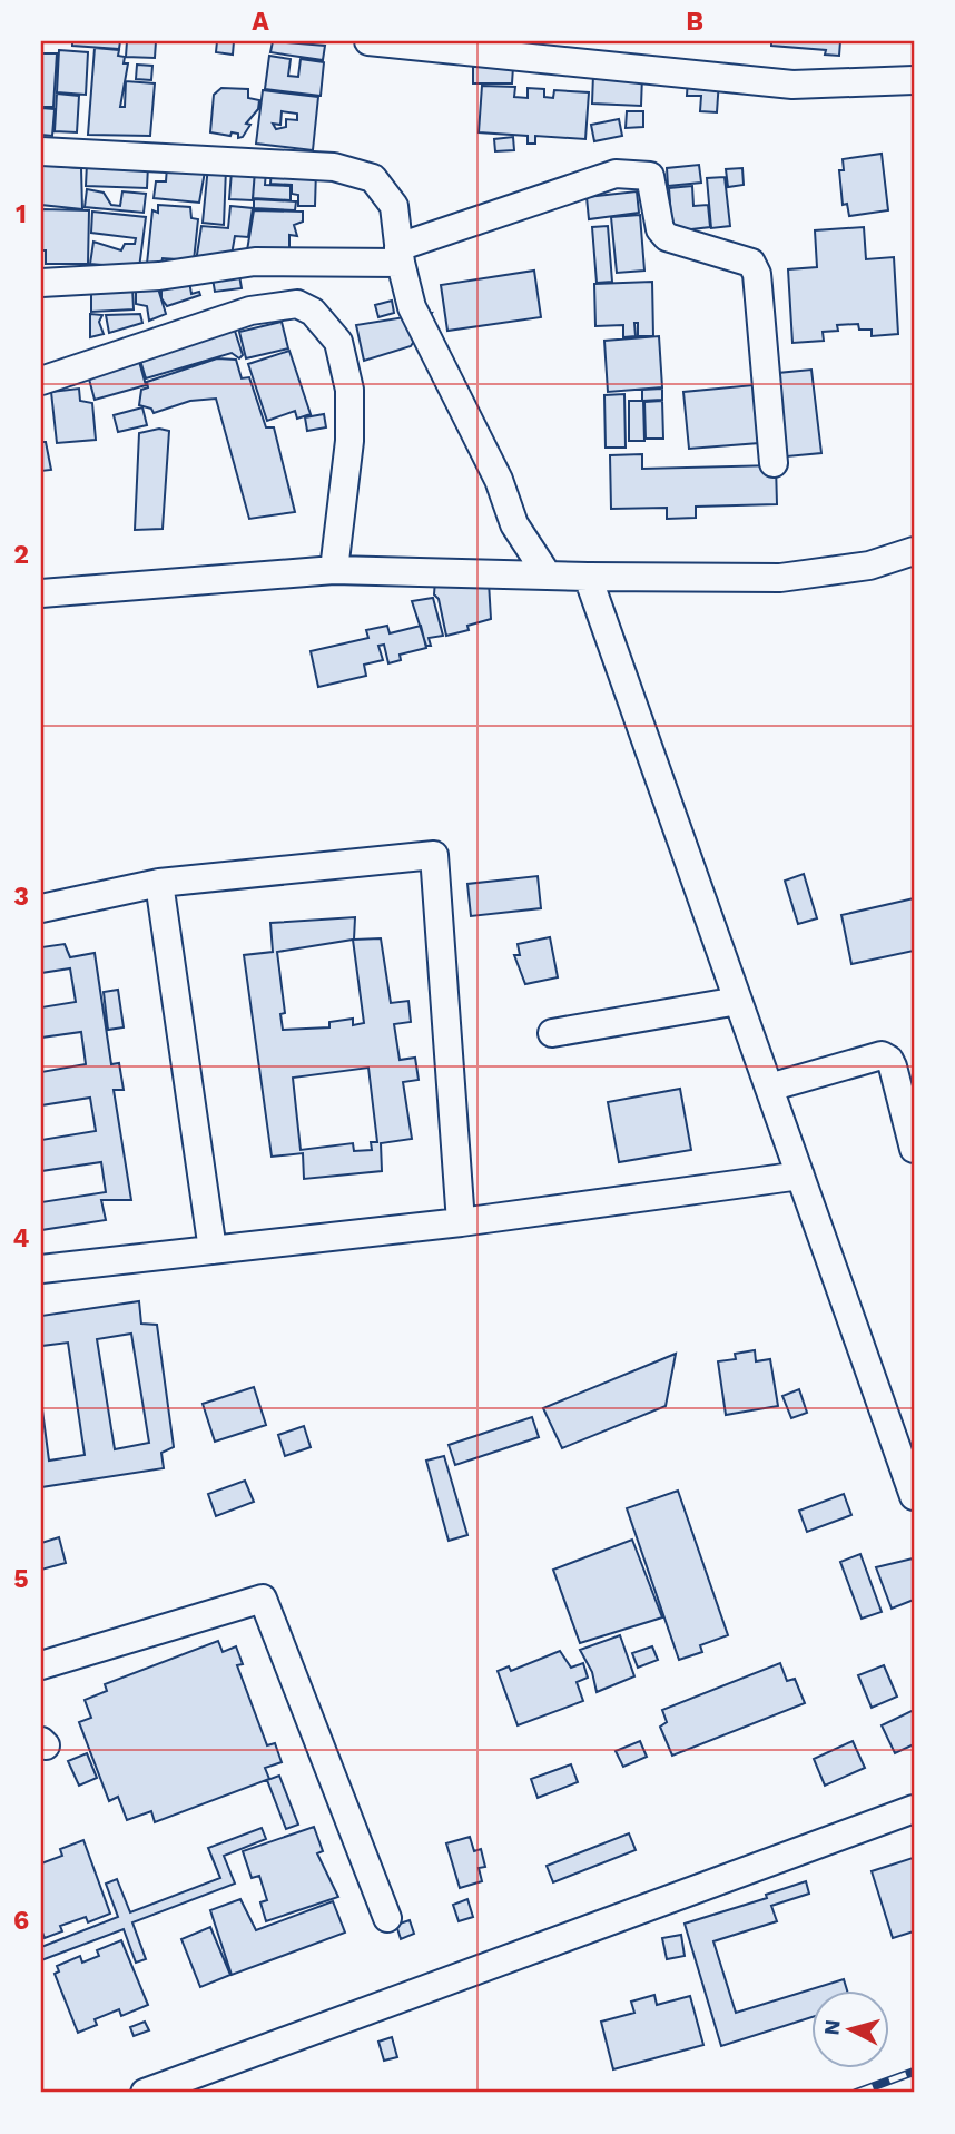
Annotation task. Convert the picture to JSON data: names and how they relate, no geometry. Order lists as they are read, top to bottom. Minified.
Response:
{"north":"left","grid":{"columns":["A","B"],"rows":["1","2","3","4","5","6"]}}
